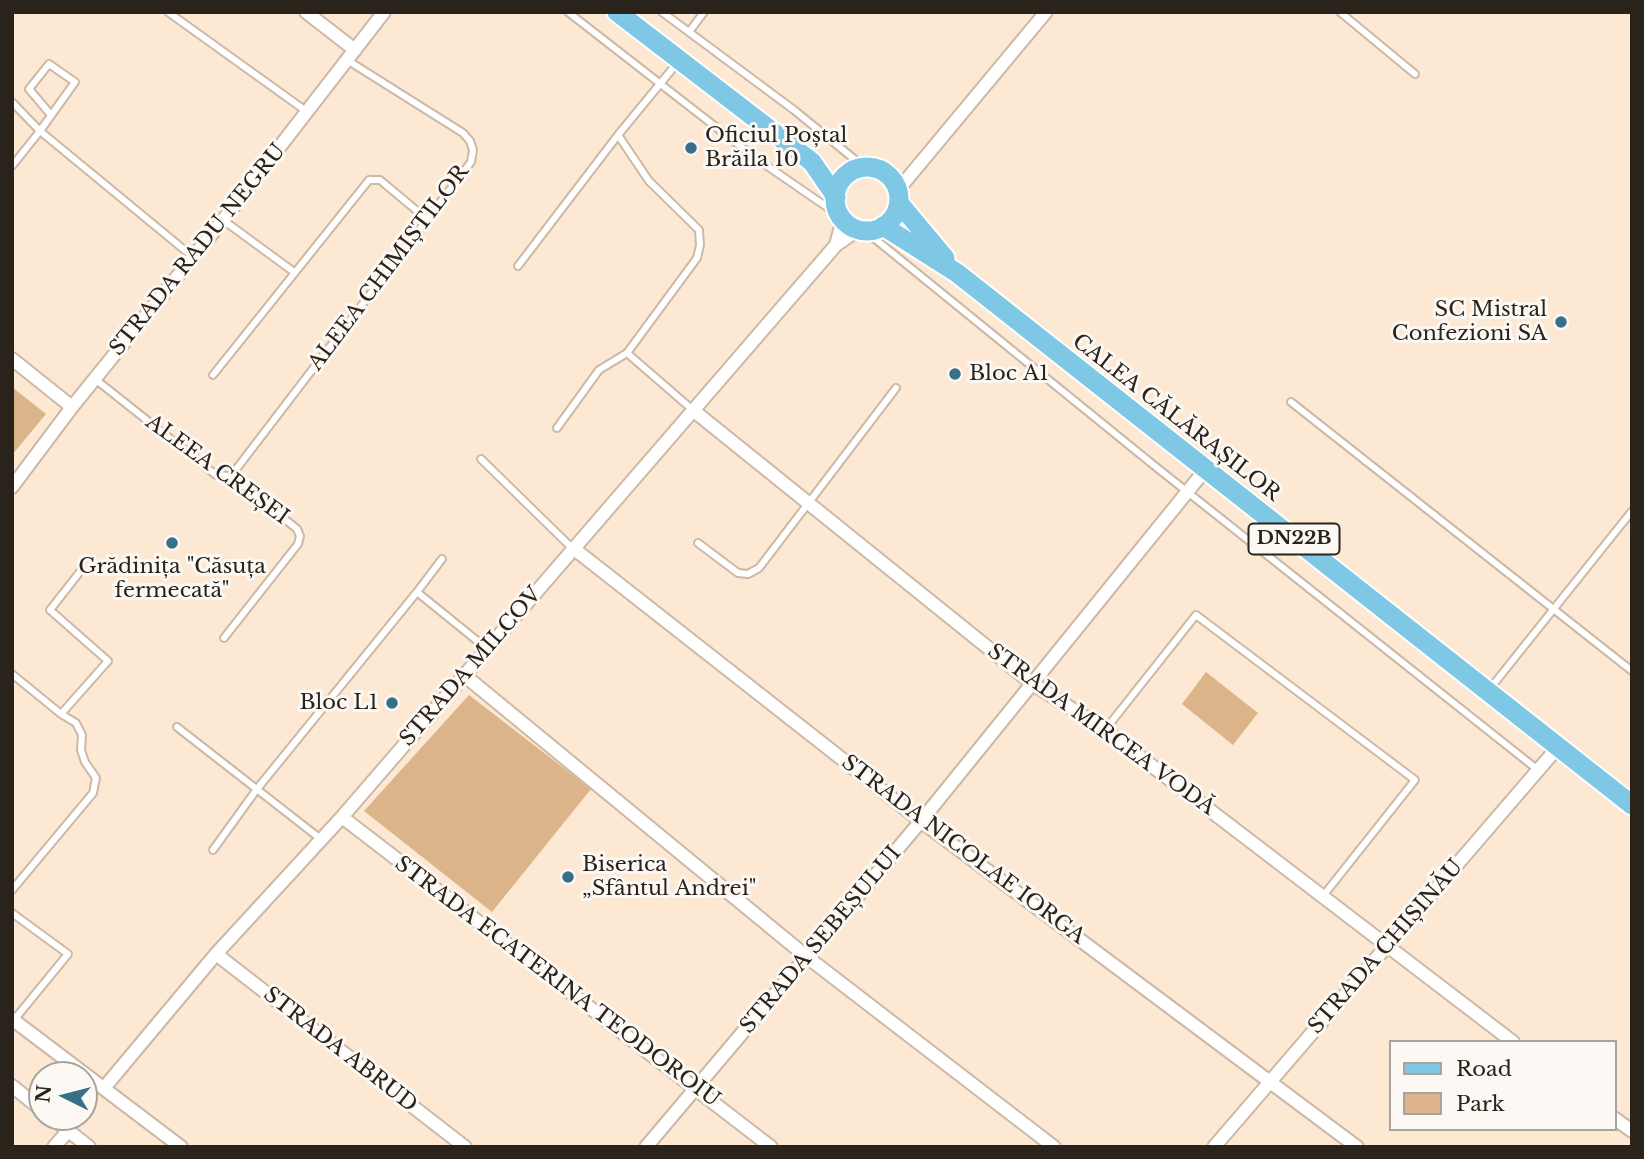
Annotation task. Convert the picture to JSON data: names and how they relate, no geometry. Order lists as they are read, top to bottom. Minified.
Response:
{"streets":{"main road":["CALEA CĂLĂRAȘILOR","DN22B"],"street":["STRADA RADU NEGRU","STRADA MILCOV","STRADA MIRCEA VODĂ","STRADA NICOLAE IORGA","STRADA SEBEȘULUI","STRADA CHIȘINĂU","STRADA ECATERINA TEODOROIU","STRADA ABRUD"],"lane":["ALEEA CHIMIȘTILOR","ALEEA CREȘEI"]},"crossings":[["STRADA RADU NEGRU","ALEEA CHIMIȘTILOR"],["STRADA RADU NEGRU","ALEEA CREȘEI"],["ALEEA CHIMIȘTILOR","ALEEA CREȘEI"],["CALEA CĂLĂRAȘILOR","DN22B"],["CALEA CĂLĂRAȘILOR","STRADA MILCOV"],["CALEA CĂLĂRAȘILOR","STRADA SEBEȘULUI"],["CALEA CĂLĂRAȘILOR","STRADA CHIȘINĂU"],["DN22B","STRADA MILCOV"],["STRADA MILCOV","STRADA MIRCEA VODĂ"],["STRADA MILCOV","STRADA NICOLAE IORGA"],["STRADA MILCOV","STRADA ECATERINA TEODOROIU"],["STRADA MILCOV","STRADA ABRUD"],["STRADA MIRCEA VODĂ","STRADA SEBEȘULUI"],["STRADA MIRCEA VODĂ","STRADA CHIȘINĂU"],["STRADA NICOLAE IORGA","STRADA SEBEȘULUI"],["STRADA NICOLAE IORGA","STRADA CHIȘINĂU"],["STRADA SEBEȘULUI","STRADA ECATERINA TEODOROIU"]],"places":["Oficiul Poștal Brăila 10","SC Mistral Confezioni SA","Bloc A1","Grădinița \"Căsuța fermecată\"","Bloc L1","Biserica „Sfântul Andrei\""],"legend":["Road","Park"],"north":"left"}
